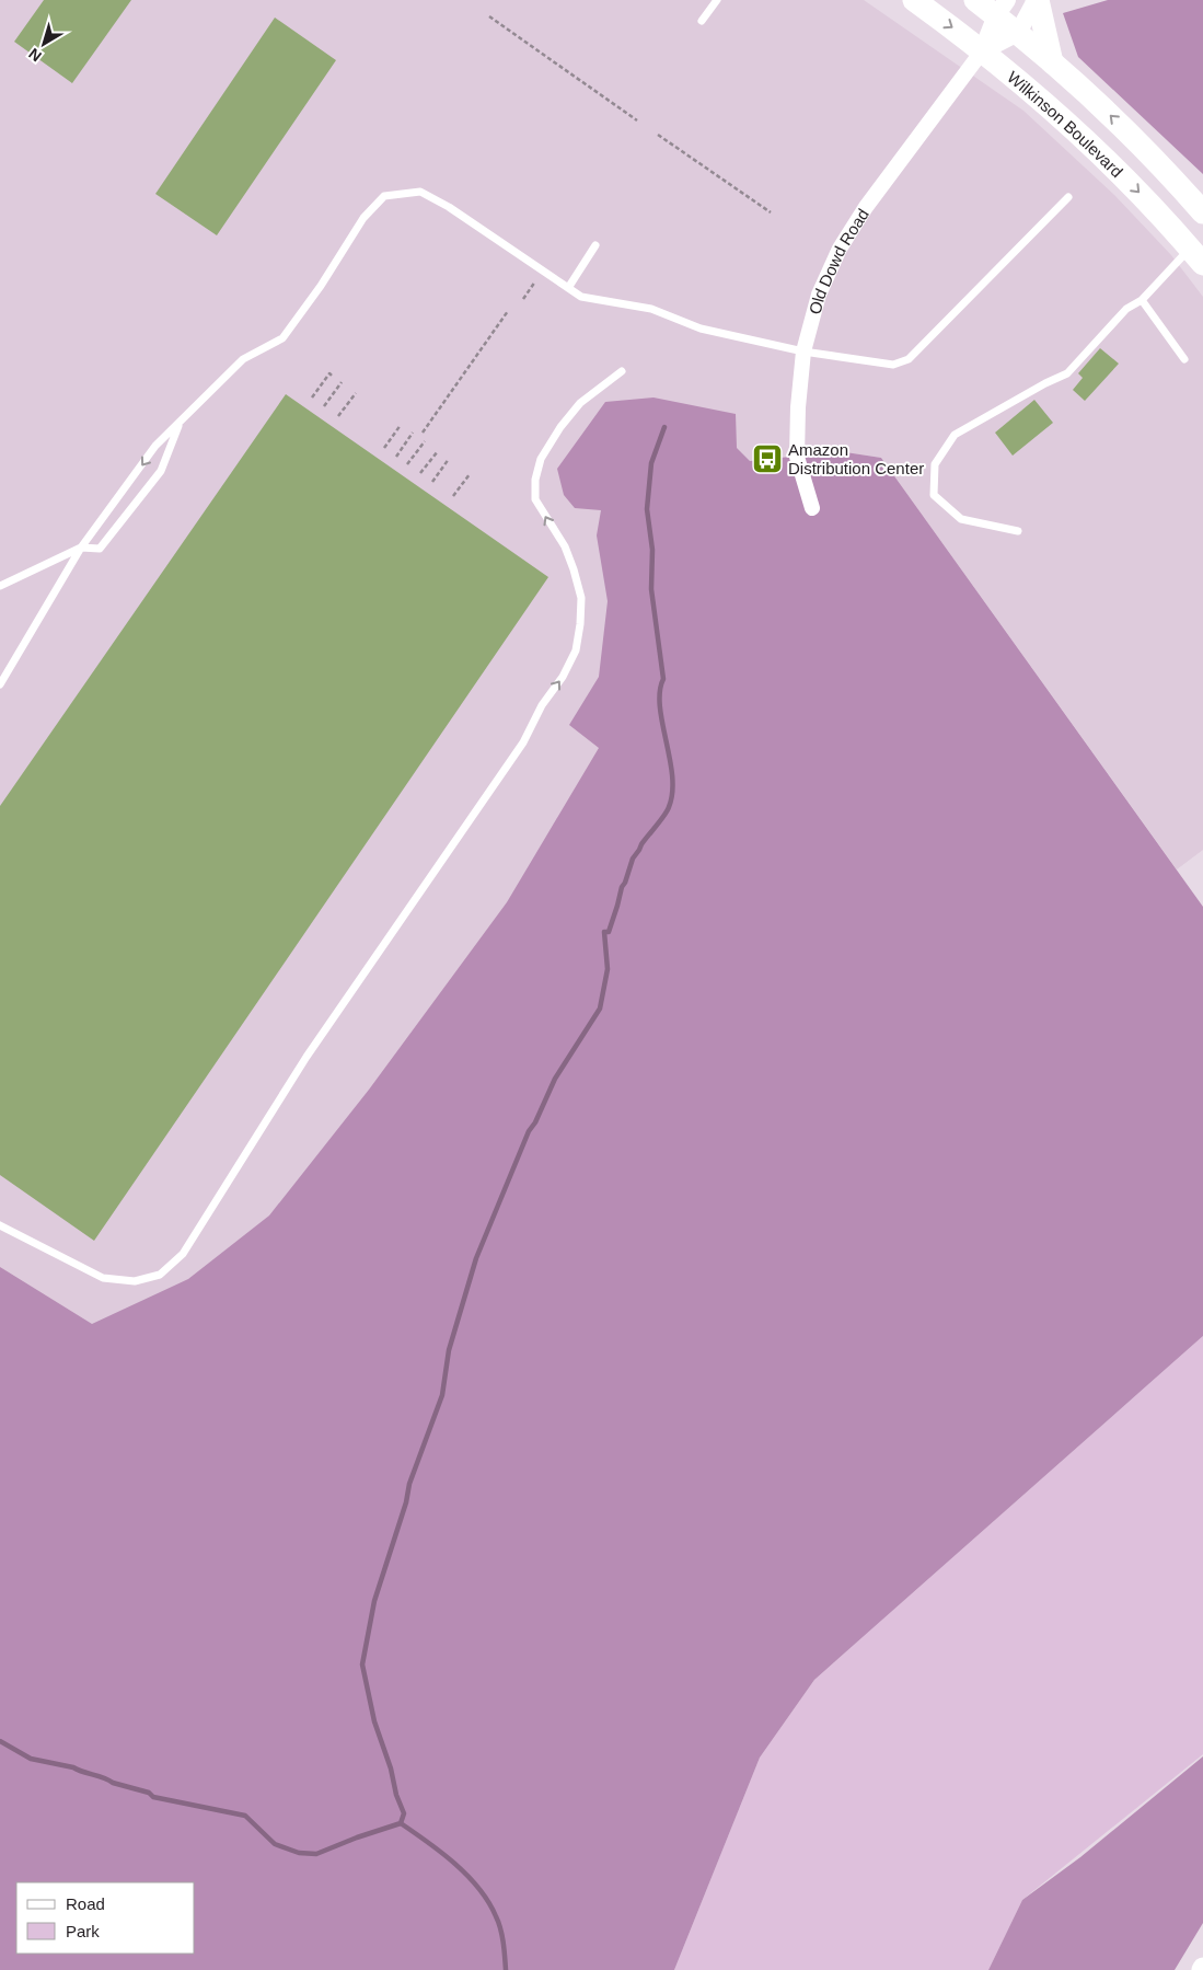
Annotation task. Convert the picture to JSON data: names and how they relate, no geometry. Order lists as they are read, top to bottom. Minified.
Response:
{"streets":{"main road":["Wilkinson Boulevard"],"street":["Old Dowd Road"]},"crossings":[["Wilkinson Boulevard","Old Dowd Road"]],"places":{"bus stop":["Amazon Distribution Center"]},"legend":["Road","Park"],"north":"bottom left"}
